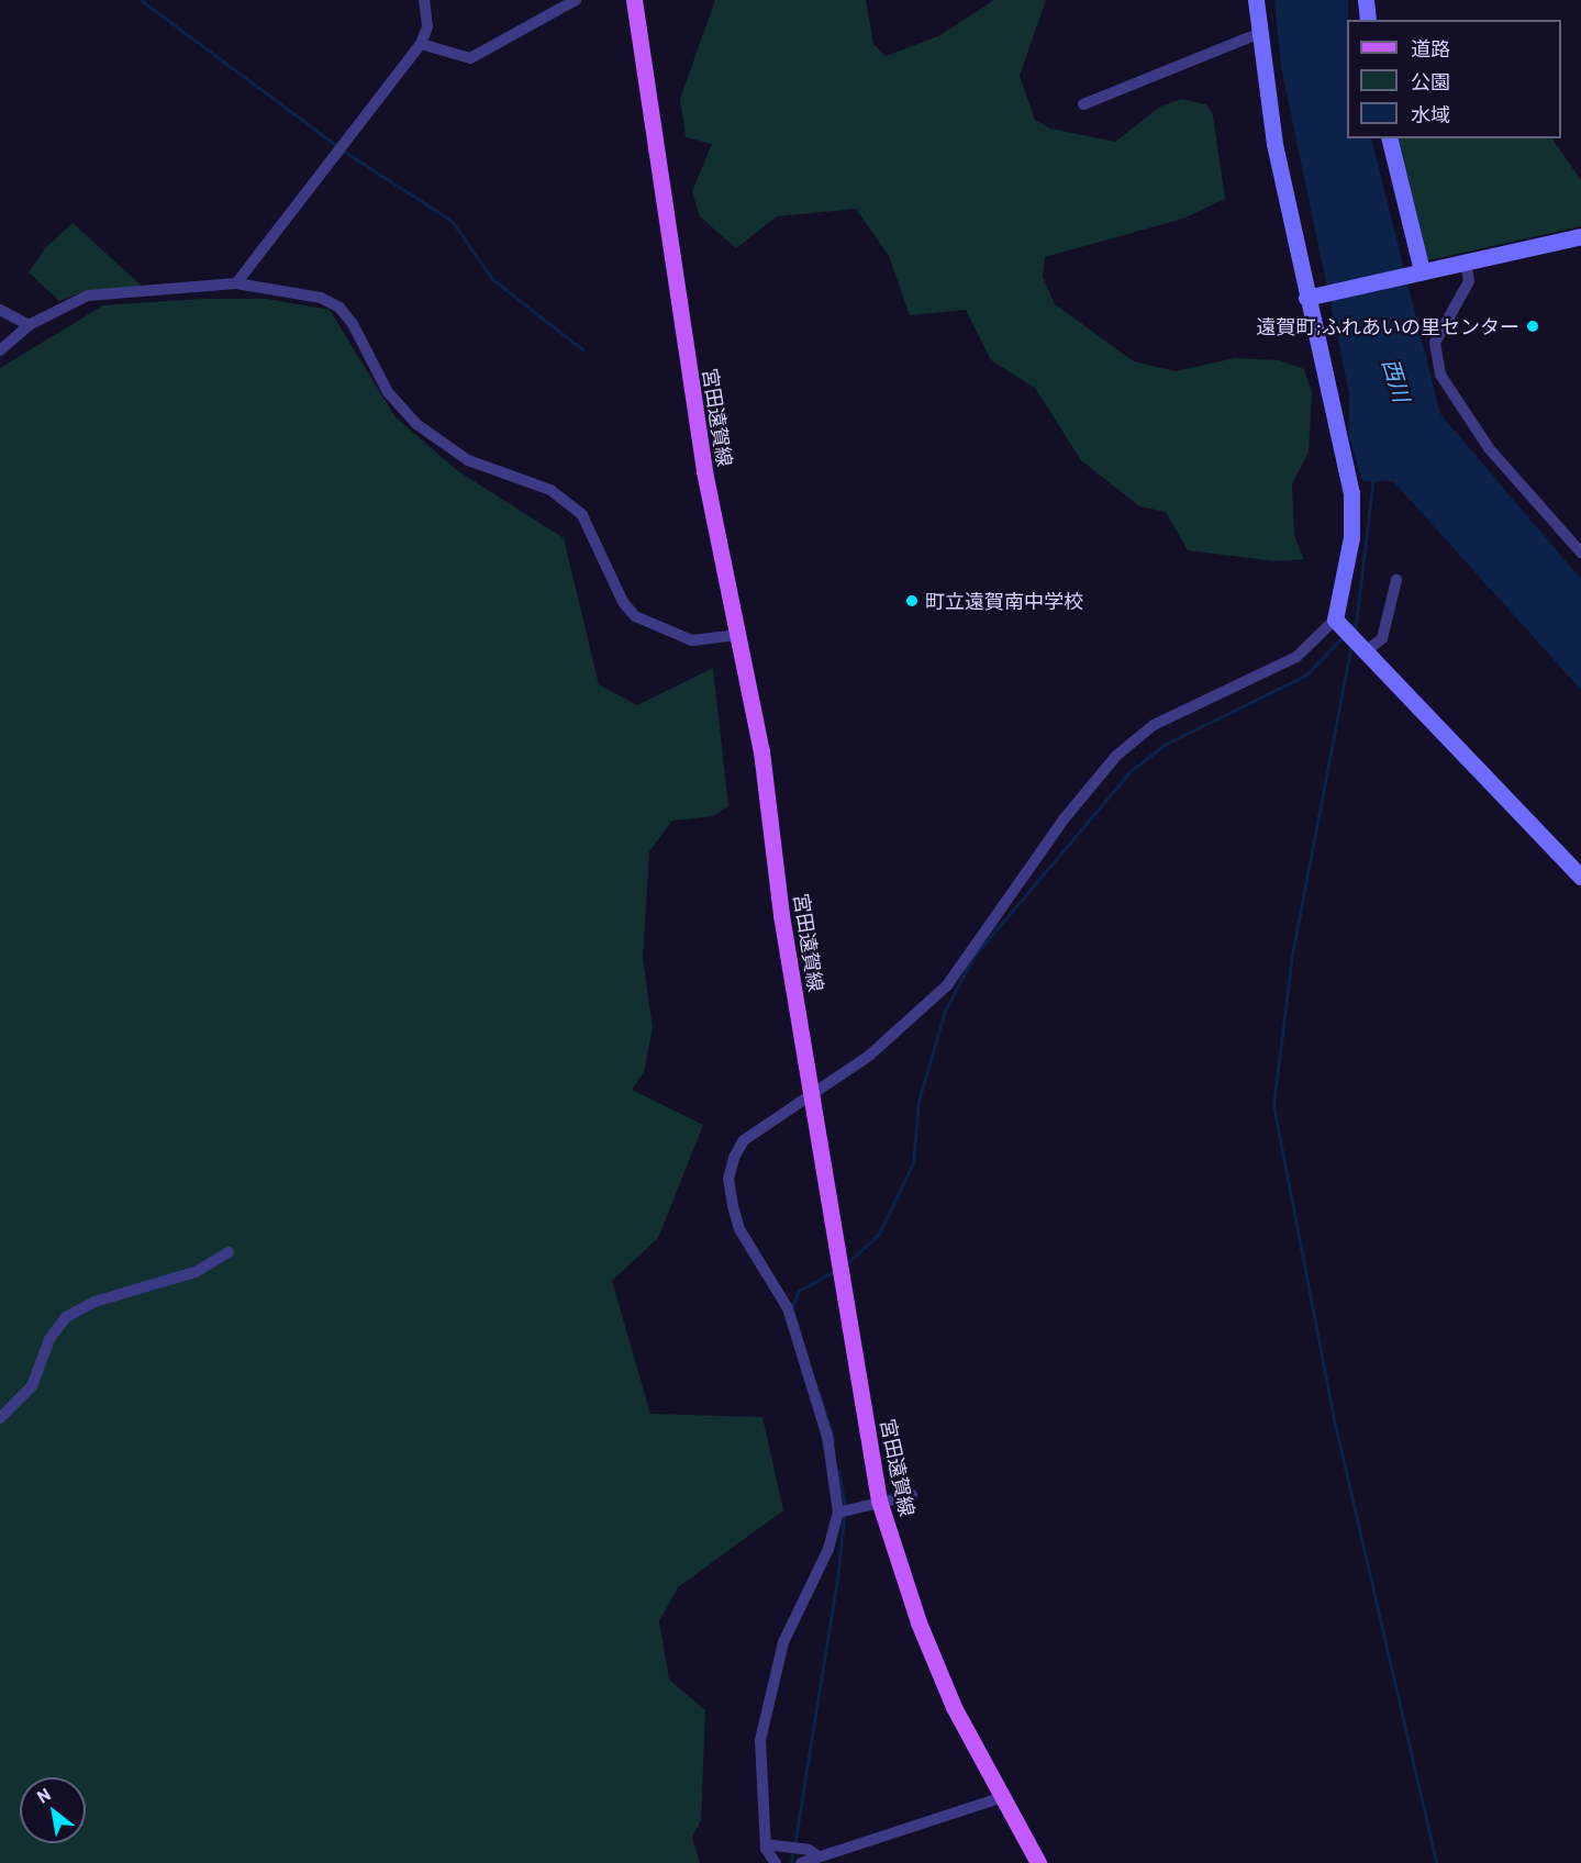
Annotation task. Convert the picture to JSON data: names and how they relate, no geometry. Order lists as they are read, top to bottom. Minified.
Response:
{"streets":{"main road":["宮田遠賀線"]},"water":["西川"],"places":["遠賀町;ふれあいの里センター","町立遠賀南中学校"],"legend":["道路","公園","水域"],"north":"top left"}
